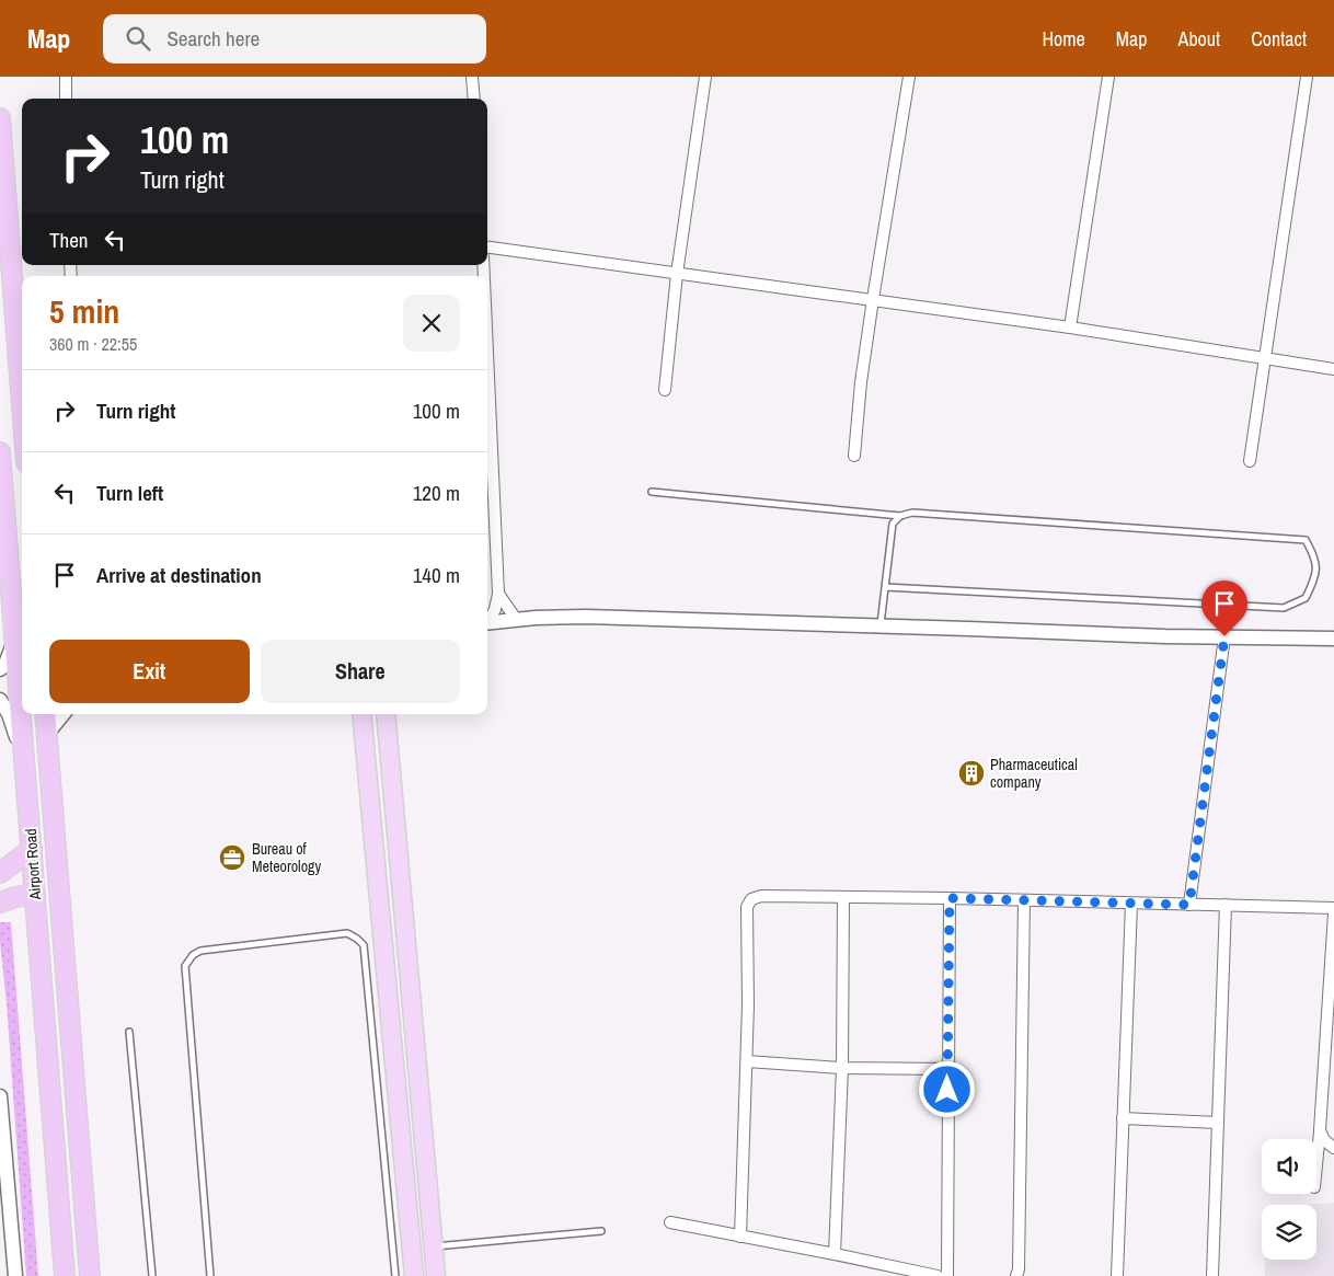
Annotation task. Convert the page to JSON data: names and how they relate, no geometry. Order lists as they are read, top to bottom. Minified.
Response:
{"streets":{"highway":["Airport Road"]},"places":{"building":["Pharmaceutical company"],"office":["Bureau of Meteorology"]},"page":{"header":"Map","search":"Search here","nav":["Home","Map","About","Contact"],"turn":["100 m","Turn right"],"then":"Then","heading":["5 min","360 m · 22:55"],"list":[{"name":"Turn right","value":"100 m"},{"name":"Turn left","value":"120 m"},{"name":"Arrive at destination","value":"140 m"}],"buttons":["Exit","Share"]}}
